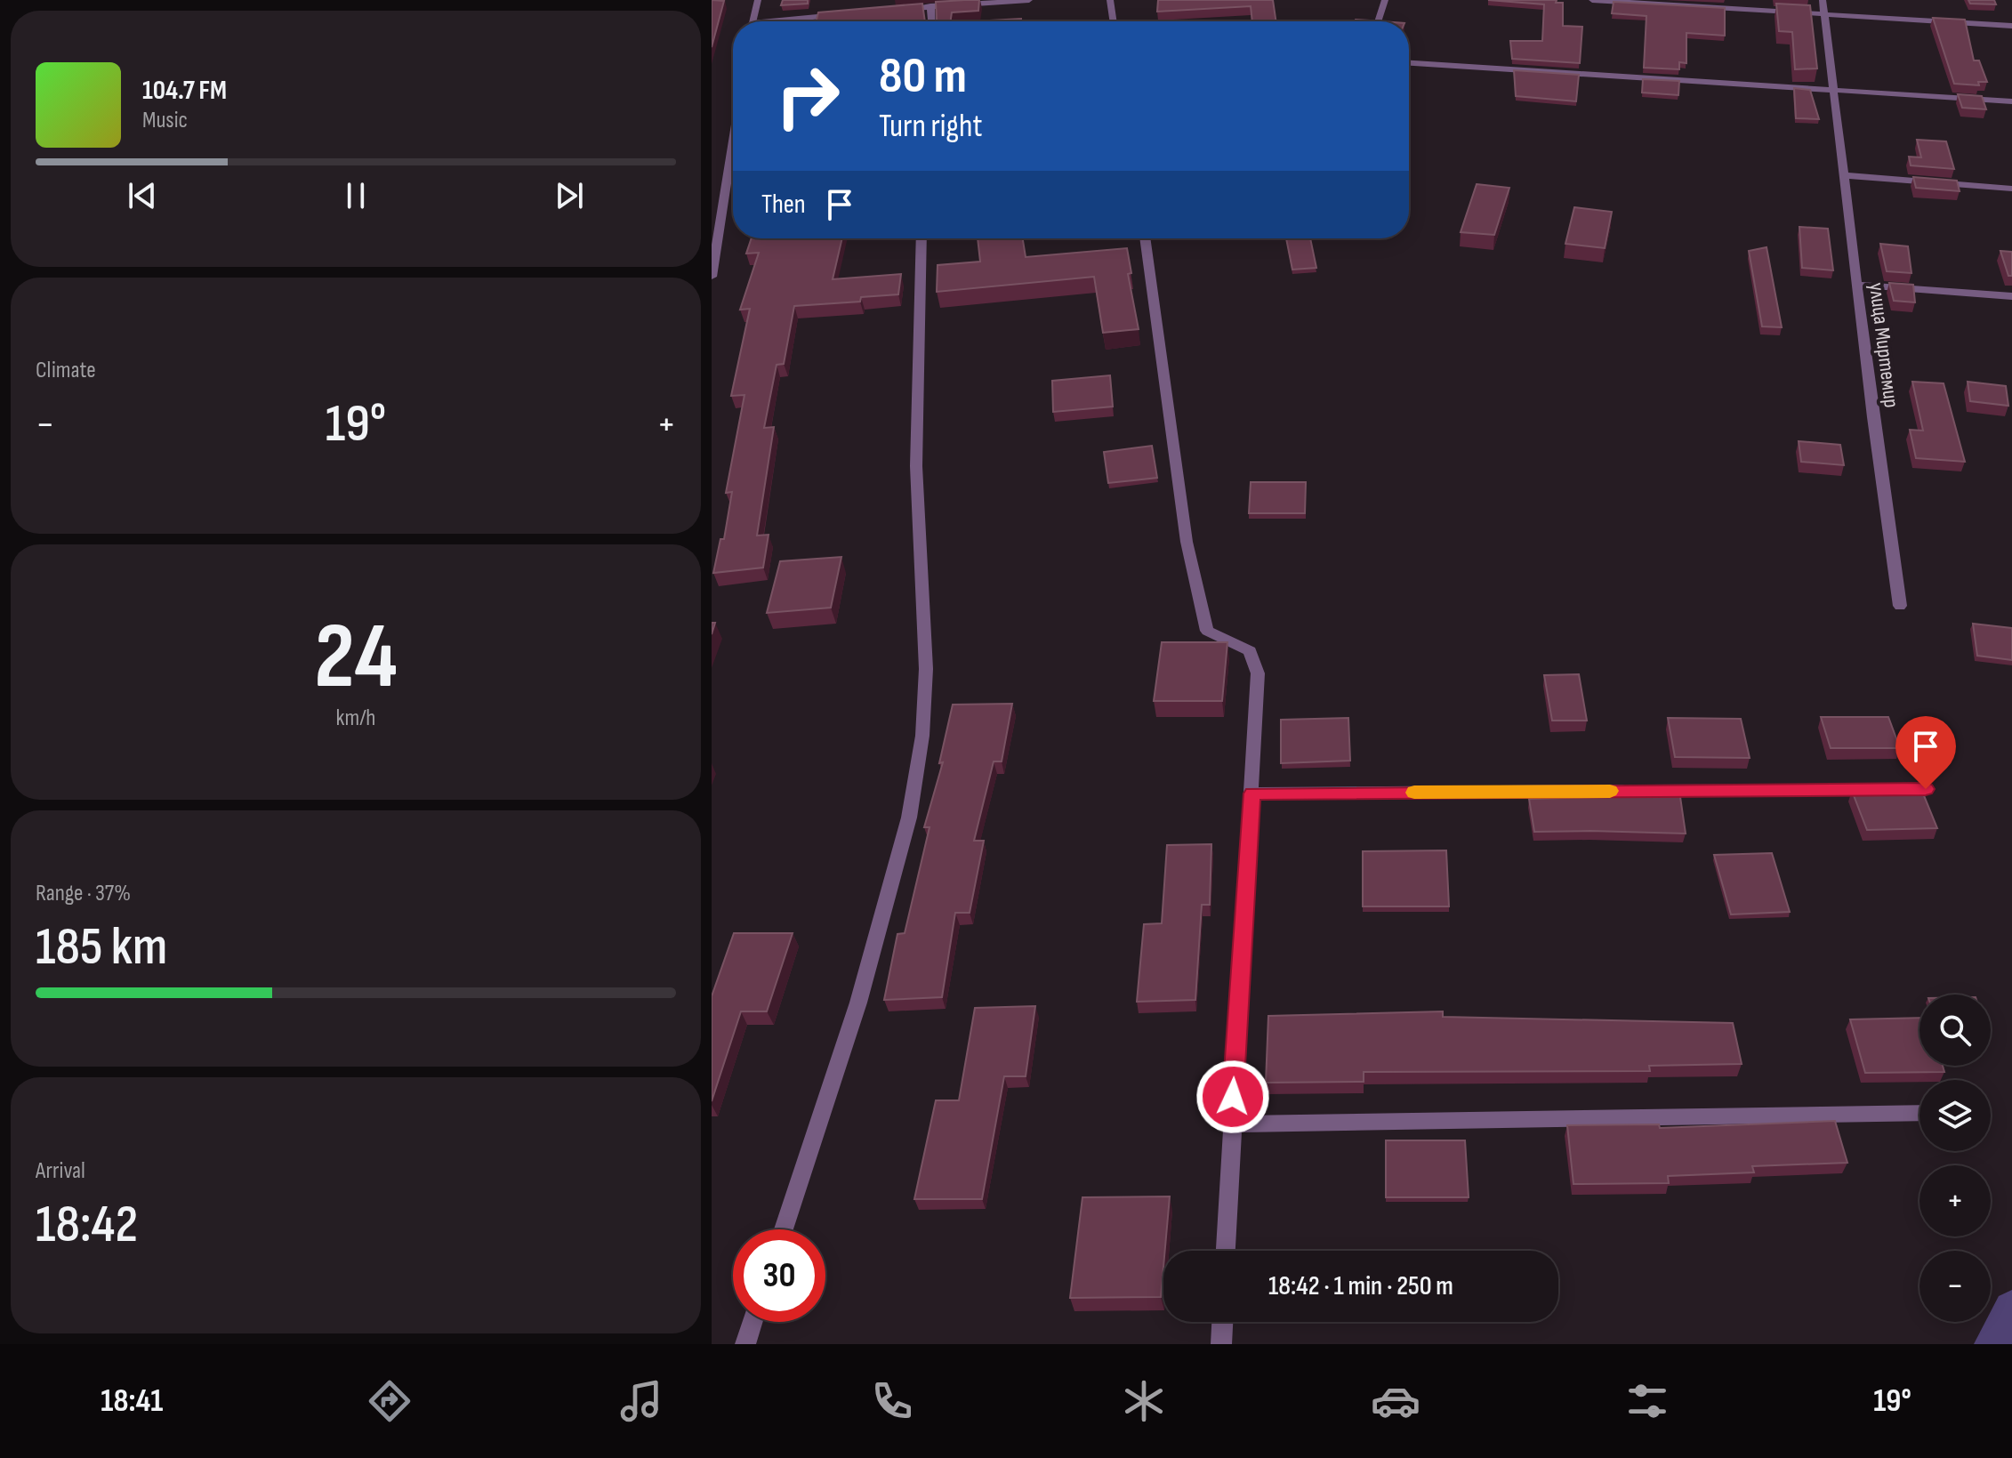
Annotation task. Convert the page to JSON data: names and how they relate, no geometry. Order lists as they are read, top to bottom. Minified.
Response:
{"streets":{"street":["улица Миртемир"]},"page":{"turn":["80 m","Turn right"],"song":["104.7 FM","Music"],"then":"Then","tile":["Climate",["24","km/h"],["Range · 37%","185 km"],["Arrival","18:42"]],"heat":["−","19°","+"],"map_buttons":["+","−"],"limit":"30","trip":"18:42 · 1 min · 250 m","tabs":["18:41","19°"]}}
